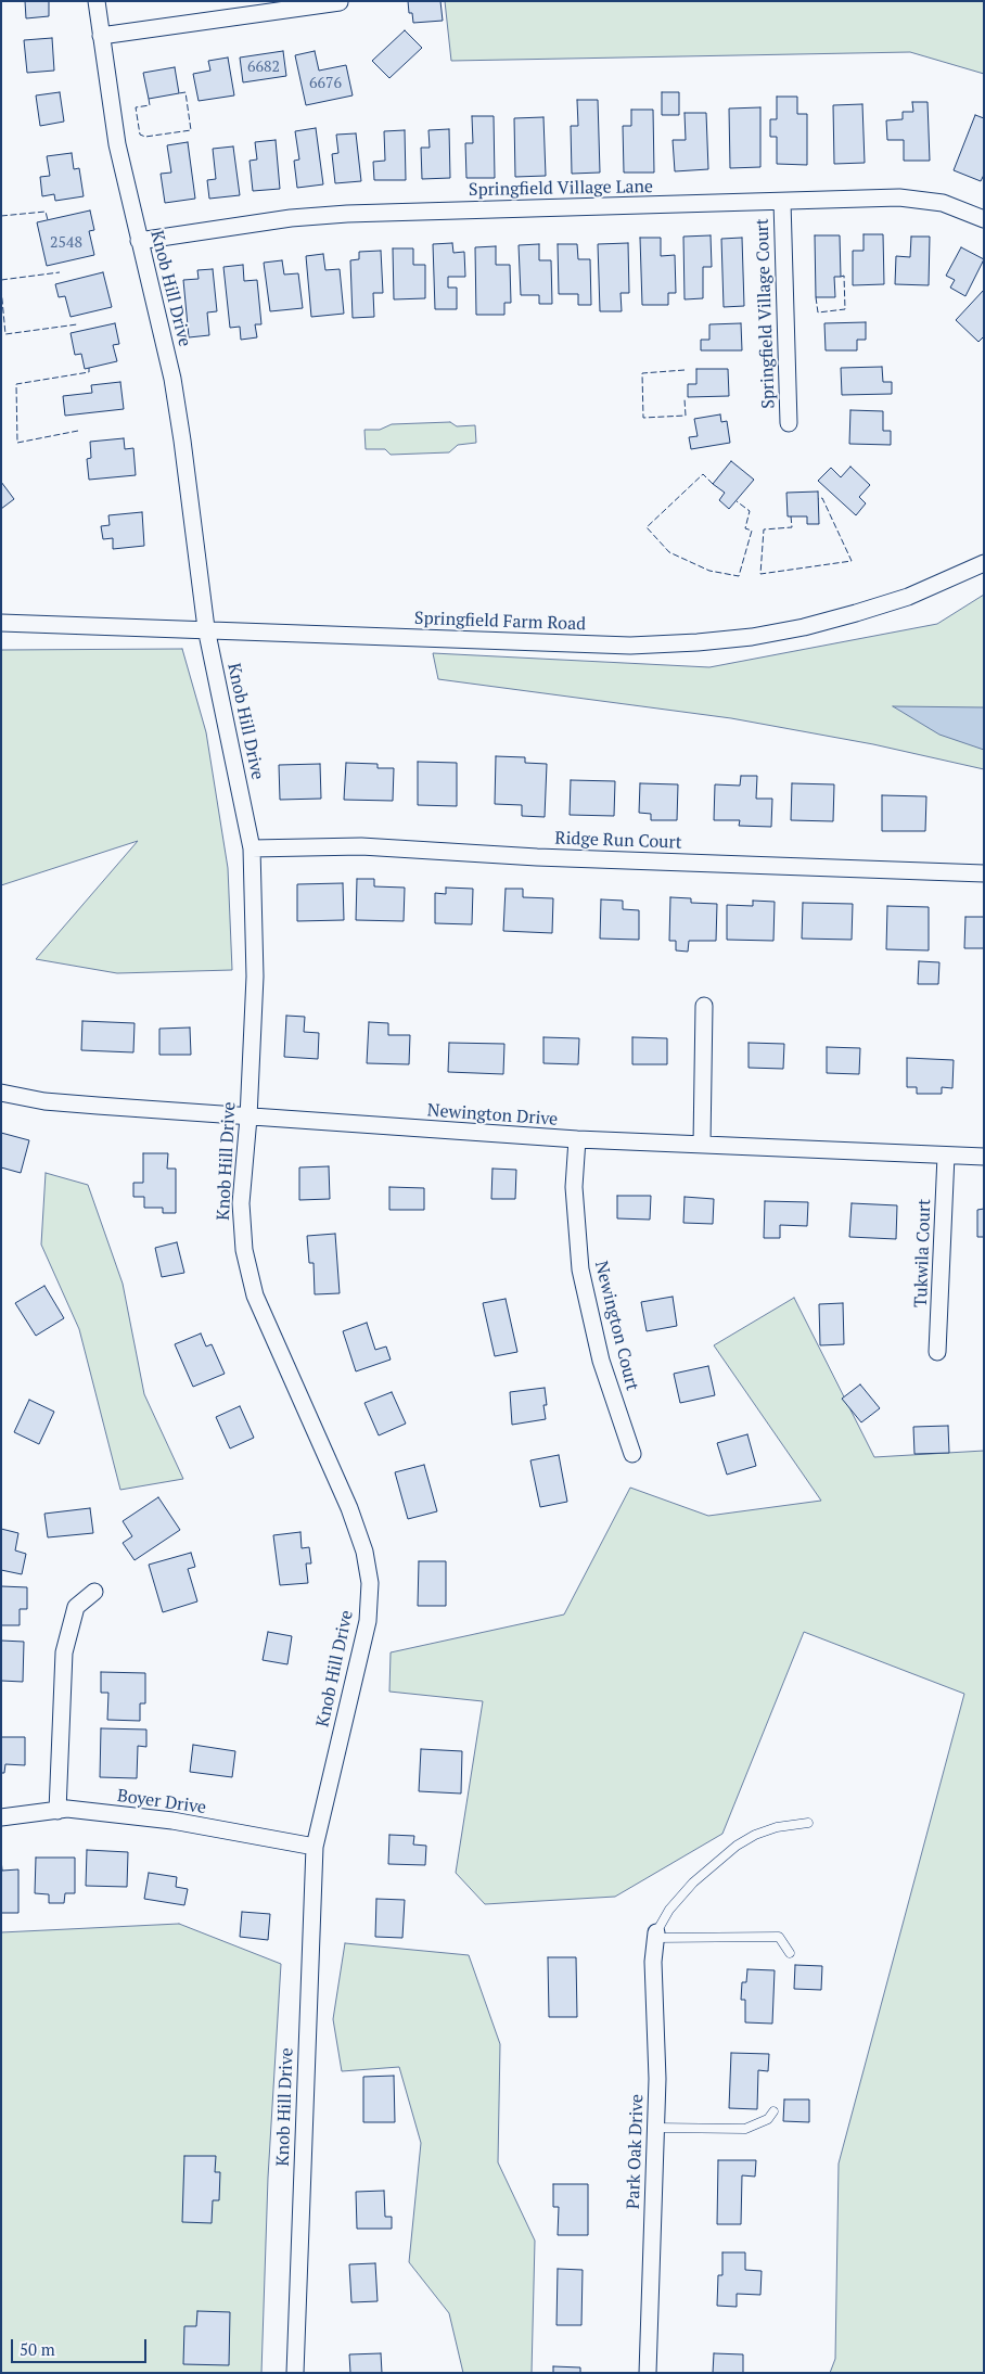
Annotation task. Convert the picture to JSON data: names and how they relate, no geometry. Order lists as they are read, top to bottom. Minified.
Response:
{"streets":{"street":["Springfield Village Lane","Knob Hill Drive","Springfield Village Court","Springfield Farm Road","Ridge Run Court","Newington Drive","Tukwila Court","Newington Court","Boyer Drive","Park Oak Drive"]},"crossings":[["Springfield Village Lane","Knob Hill Drive"],["Springfield Village Lane","Springfield Village Court"],["Knob Hill Drive","Springfield Farm Road"],["Knob Hill Drive","Ridge Run Court"],["Knob Hill Drive","Newington Drive"],["Knob Hill Drive","Boyer Drive"],["Newington Drive","Tukwila Court"],["Newington Drive","Newington Court"]],"house_numbers":["6682","6676","2548"],"scale_bar":"50 m"}
